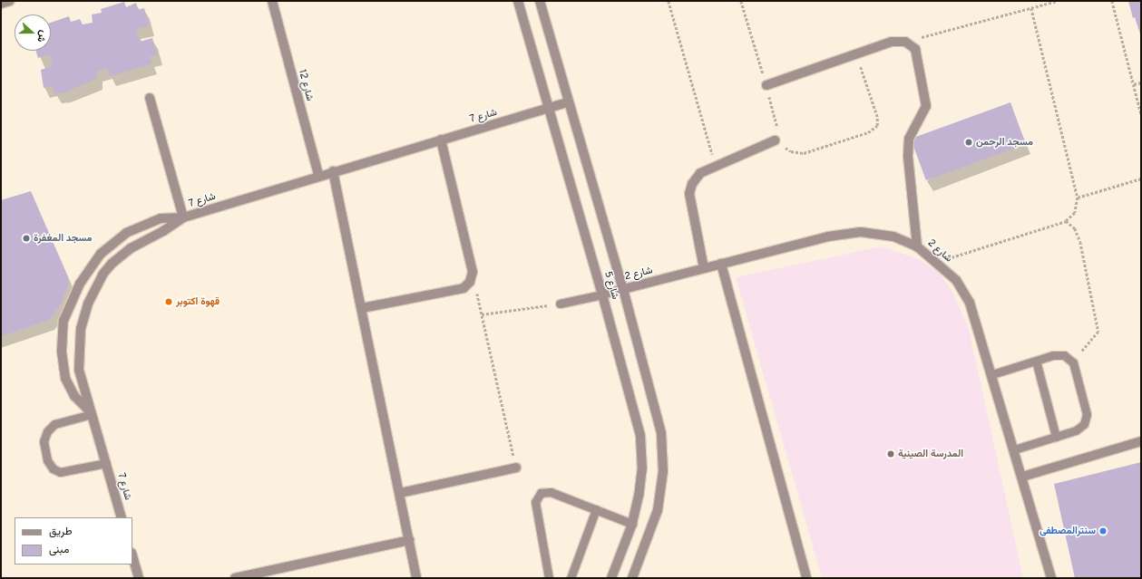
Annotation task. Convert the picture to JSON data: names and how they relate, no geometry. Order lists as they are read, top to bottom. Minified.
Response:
{"streets":{"street":["شارع 12","شارع 7","شارع 2","شارع 5"]},"crossings":[["شارع 12","شارع 7"],["شارع 7","شارع 5"],["شارع 2","شارع 5"]],"places":["مسجد الرحمن","مسجد المغفرة","قهوة اكتوبر","المدرسة الصينية","سنترالمصطفى"],"legend":["طريق","مبنى"],"north":"right"}
